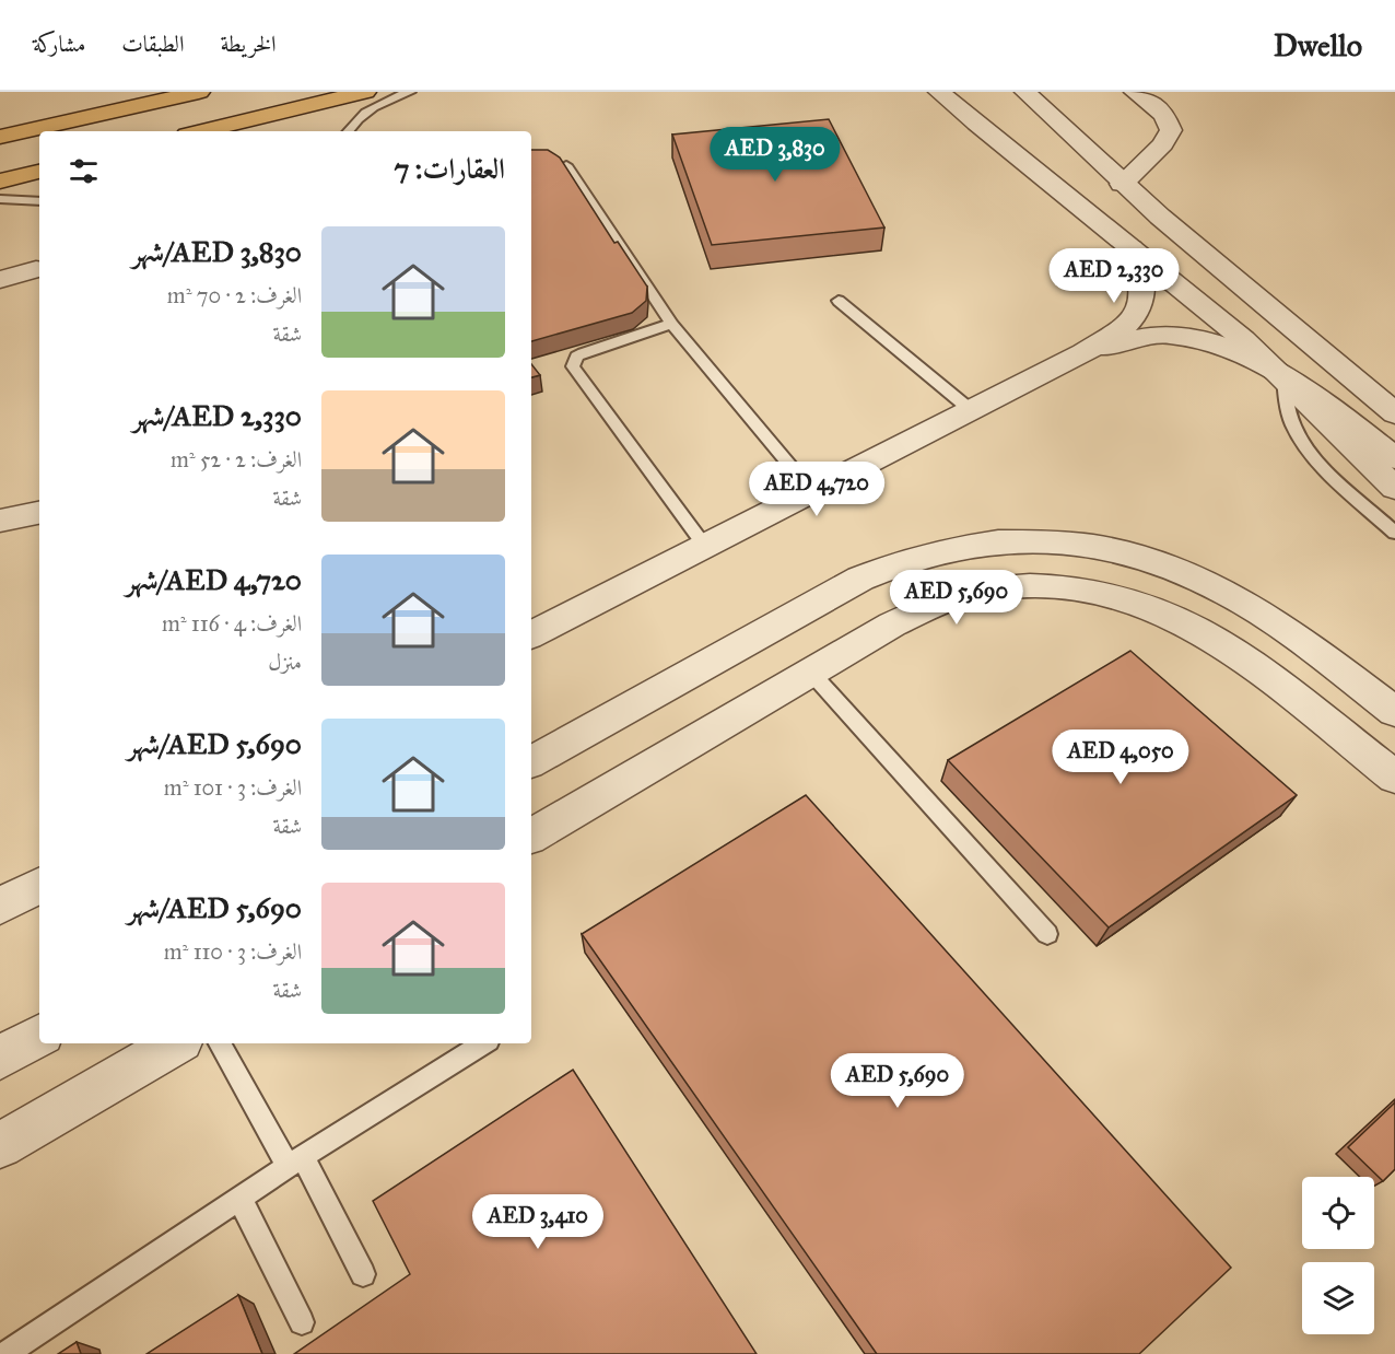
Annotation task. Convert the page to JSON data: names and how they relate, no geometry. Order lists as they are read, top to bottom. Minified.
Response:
{"page":{"header":"Dwello","nav":["الخريطة","الطبقات","مشاركة"],"price":["AED 3,830","AED 2,330","AED 4,720","AED 5,690","AED 4,050","AED 5,690","AED 3,410"],"heading":"العقارات: 7","list":[{"name":"AED 3,830/شهر","note":"الغرف: 2 · 70 m² · شقة"},{"name":"AED 2,330/شهر","note":"الغرف: 2 · 52 m² · شقة"},{"name":"AED 4,720/شهر","note":"الغرف: 4 · 116 m² · منزل"},{"name":"AED 5,690/شهر","note":"الغرف: 3 · 101 m² · شقة"},{"name":"AED 5,690/شهر","note":"الغرف: 3 · 110 m² · شقة"}]}}
